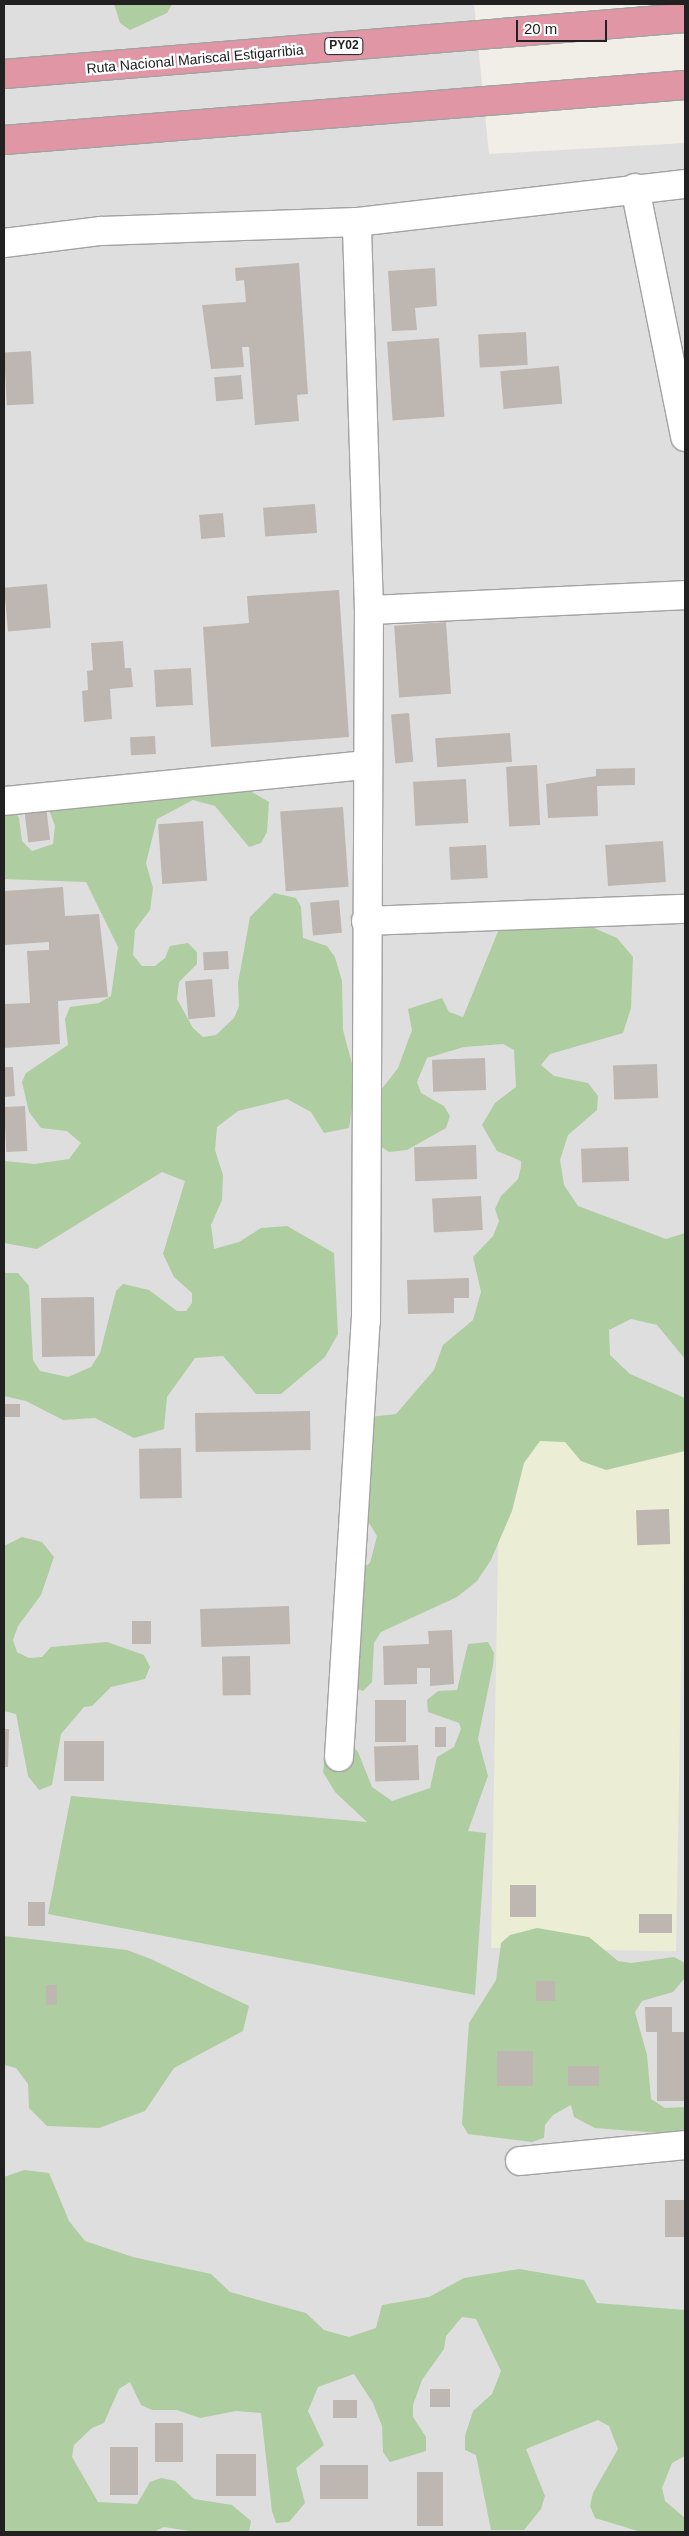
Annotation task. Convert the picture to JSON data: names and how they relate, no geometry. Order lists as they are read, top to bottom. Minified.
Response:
{"streets":{"highway":["PY02","Ruta Nacional Mariscal Estigarribia"]},"scale_bar":"20 m"}
